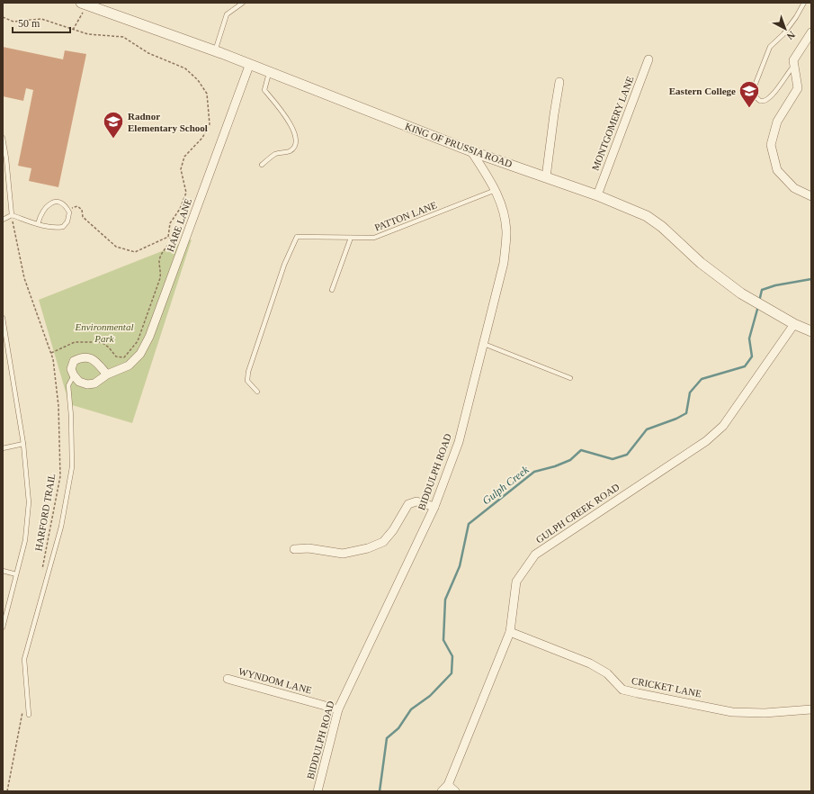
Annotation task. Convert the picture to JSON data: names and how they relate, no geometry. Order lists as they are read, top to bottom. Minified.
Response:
{"streets":{"street":["MONTGOMERY LANE","KING OF PRUSSIA ROAD","HARE LANE","BIDDULPH ROAD","GULPH CREEK ROAD","WYNDOM LANE","CRICKET LANE"],"lane":["PATTON LANE"],"path":["HARFORD TRAIL"]},"crossings":[["MONTGOMERY LANE","KING OF PRUSSIA ROAD"],["KING OF PRUSSIA ROAD","HARE LANE"],["KING OF PRUSSIA ROAD","BIDDULPH ROAD"],["KING OF PRUSSIA ROAD","GULPH CREEK ROAD"],["PATTON LANE","BIDDULPH ROAD"],["BIDDULPH ROAD","WYNDOM LANE"],["GULPH CREEK ROAD","CRICKET LANE"]],"water":["Gulph Creek"],"parks":["Environmental Park"],"places":{"school or university":["Eastern College","Radnor Elementary School"]},"scale_bar":"50 m","north":"bottom right"}
